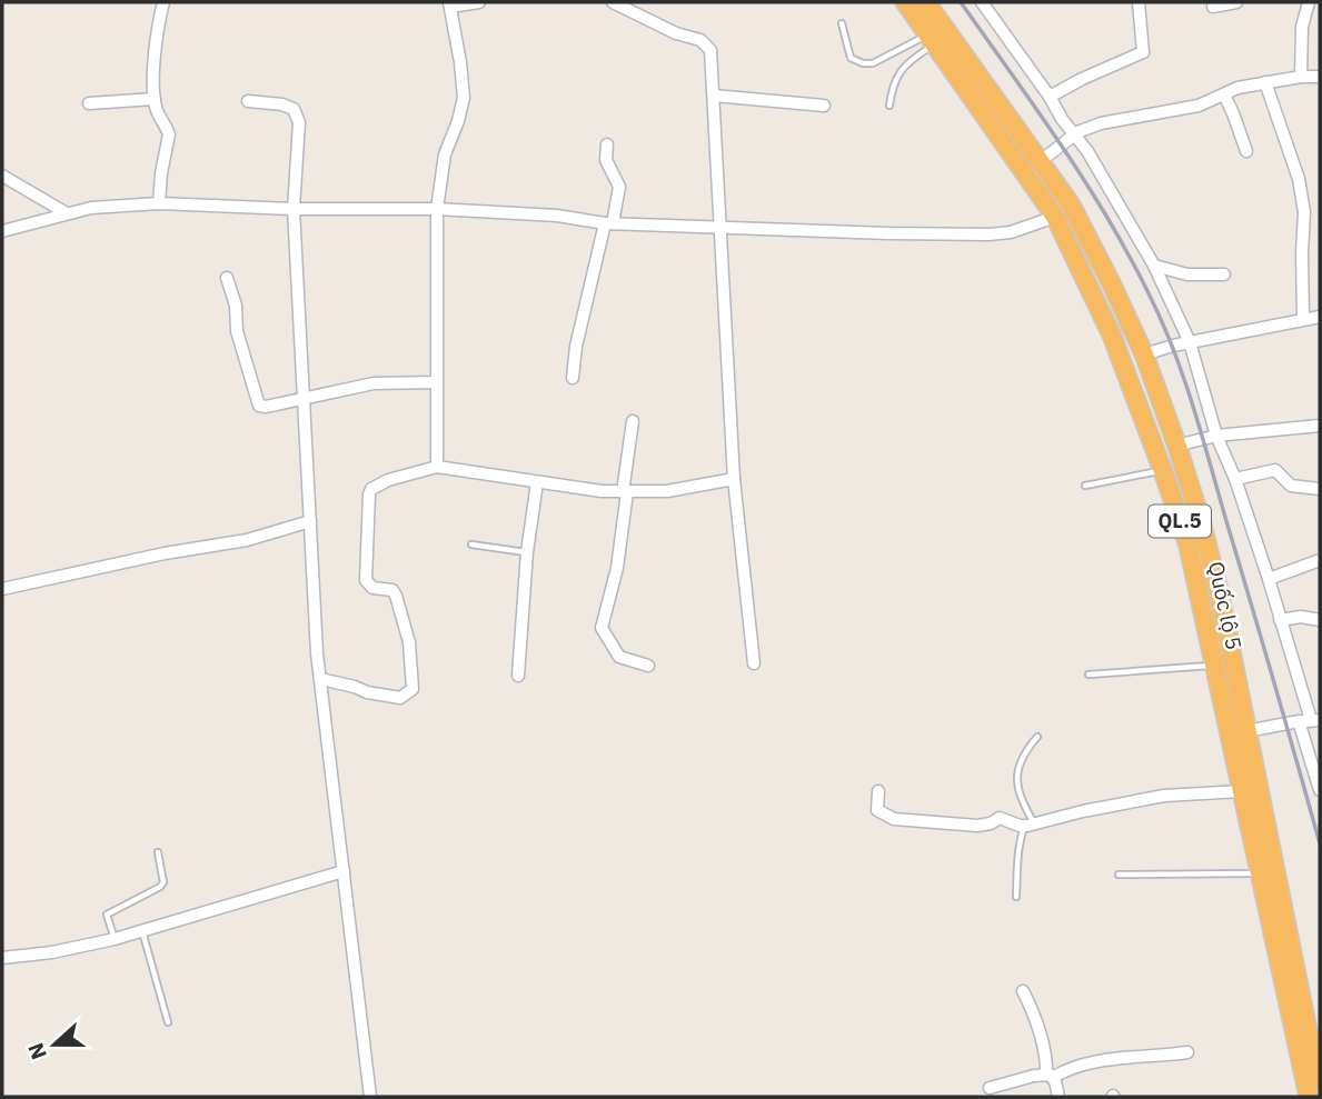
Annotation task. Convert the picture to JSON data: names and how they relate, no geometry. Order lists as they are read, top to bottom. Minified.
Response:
{"streets":{"highway":["QL.5","Quốc lộ 5"]},"north":"left"}
